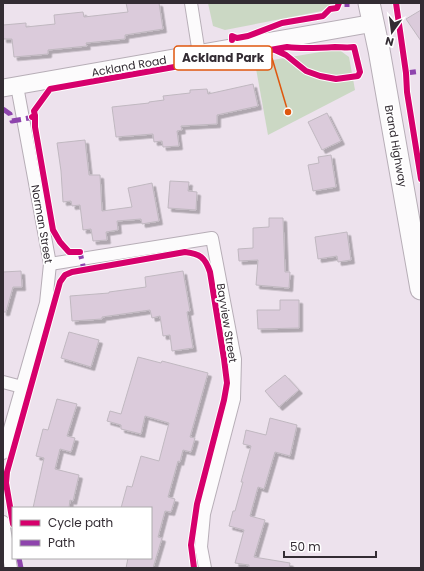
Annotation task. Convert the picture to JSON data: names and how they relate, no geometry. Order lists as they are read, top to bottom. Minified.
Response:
{"streets":{"highway":["Brand Highway"],"main road":["Ackland Road"],"street":["Norman Street","Bayview Street"]},"crossings":[["Ackland Road","Brand Highway"],["Ackland Road","Norman Street"],["Norman Street","Bayview Street"]],"places":["Ackland Park"],"legend":["Cycle path","Path"],"scale_bar":"50 m","north":"bottom"}
